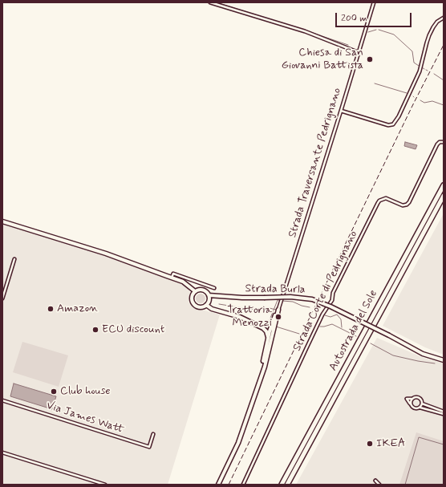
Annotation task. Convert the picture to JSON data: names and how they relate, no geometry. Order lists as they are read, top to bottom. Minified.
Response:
{"streets":{"highway":["Autostrada del Sole"],"main road":["Strada Traversante Pedrignano","Strada Burla"],"street":["Strada Corte di Pedrignano","Via James Watt"]},"places":["Chiesa di San Giovanni Battista","Amazon","Trattoria Menozzi","ECU discount","Club house","IKEA"],"scale_bar":"200 m"}
